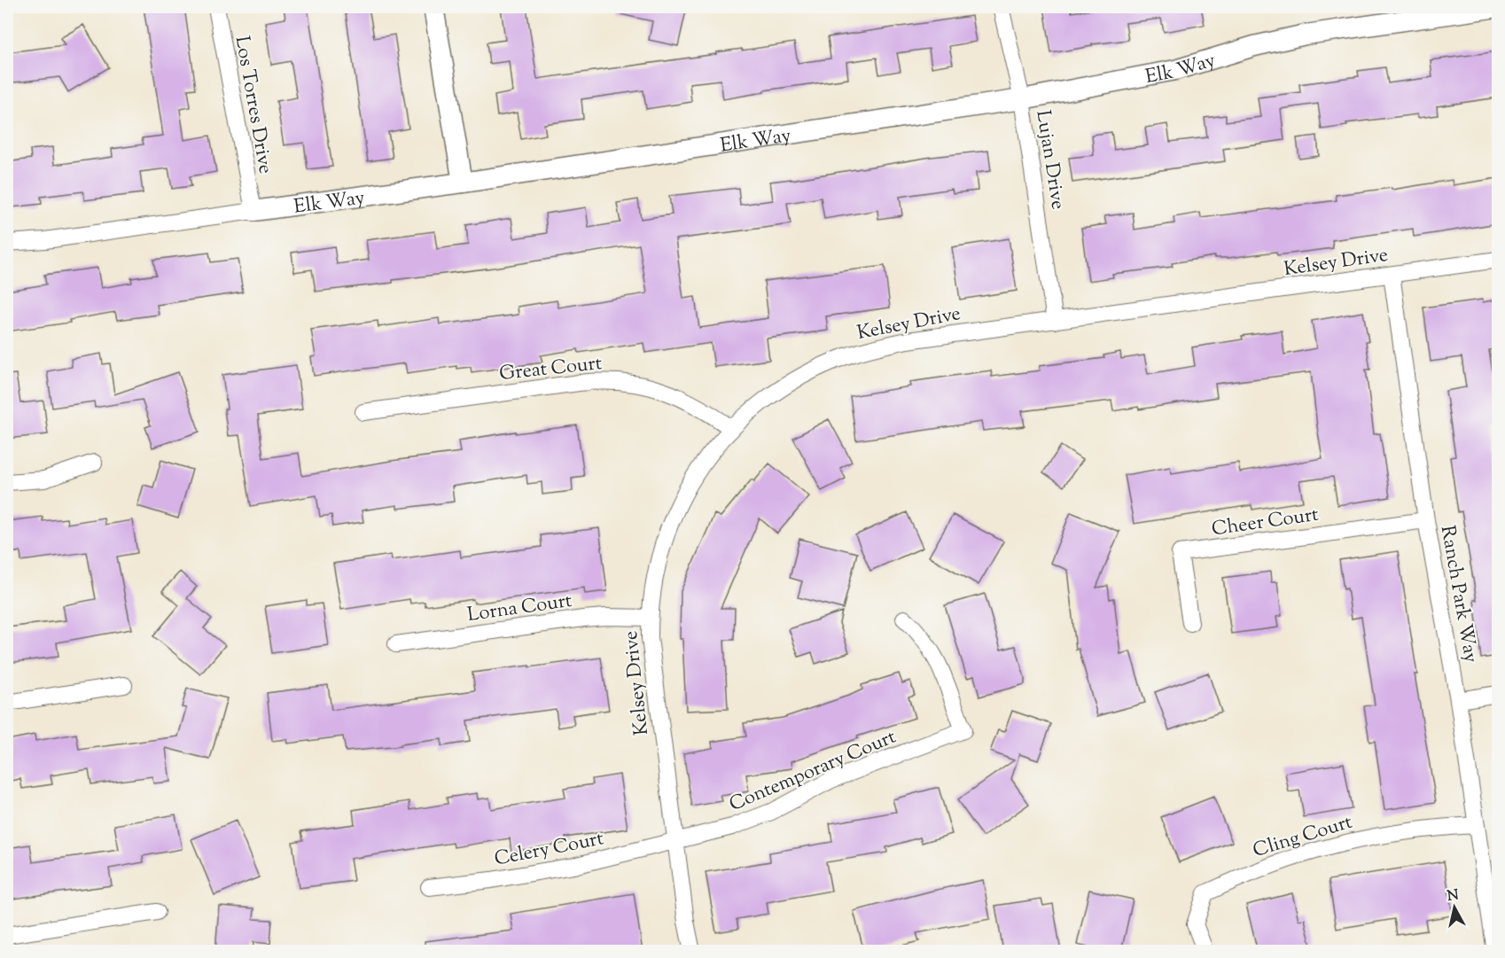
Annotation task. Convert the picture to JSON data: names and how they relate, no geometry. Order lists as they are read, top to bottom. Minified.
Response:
{"streets":{"street":["Elk Way","Los Torres Drive","Lujan Drive","Kelsey Drive","Great Court","Cheer Court","Ranch Park Way","Lorna Court","Contemporary Court","Cling Court","Celery Court"]},"crossings":[["Elk Way","Los Torres Drive"],["Elk Way","Lujan Drive"],["Lujan Drive","Kelsey Drive"],["Kelsey Drive","Great Court"],["Kelsey Drive","Ranch Park Way"],["Kelsey Drive","Lorna Court"],["Kelsey Drive","Contemporary Court"],["Kelsey Drive","Celery Court"],["Cheer Court","Ranch Park Way"],["Ranch Park Way","Cling Court"],["Contemporary Court","Celery Court"]],"north":"top"}
